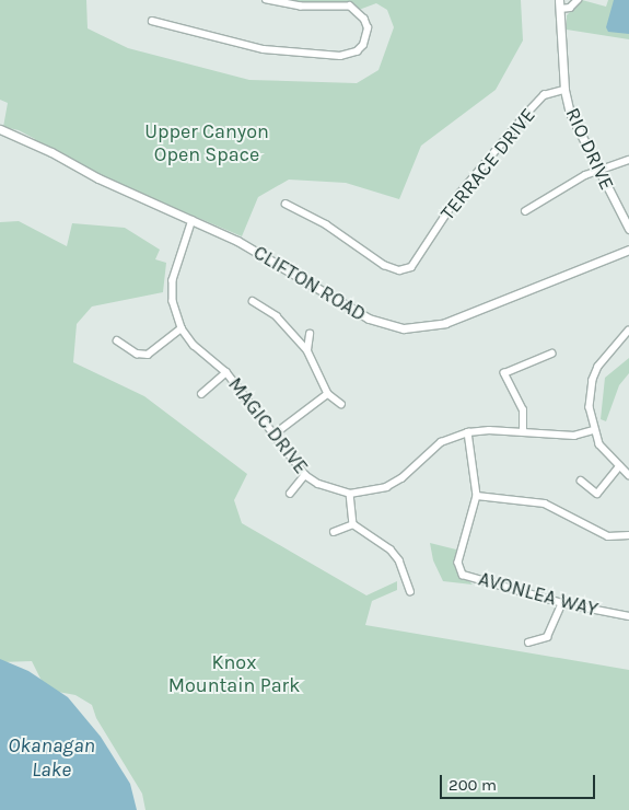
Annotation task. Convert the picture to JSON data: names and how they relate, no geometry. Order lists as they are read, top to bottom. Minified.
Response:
{"streets":{"street":["RIO DRIVE","TERRACE DRIVE","CLIFTON ROAD","MAGIC DRIVE","AVONLEA WAY"]},"crossings":[["RIO DRIVE","TERRACE DRIVE"],["CLIFTON ROAD","MAGIC DRIVE"],["MAGIC DRIVE","AVONLEA WAY"]],"water":["Okanagan Lake"],"parks":["Upper Canyon Open Space","Knox Mountain Park"],"scale_bar":"200 m"}
